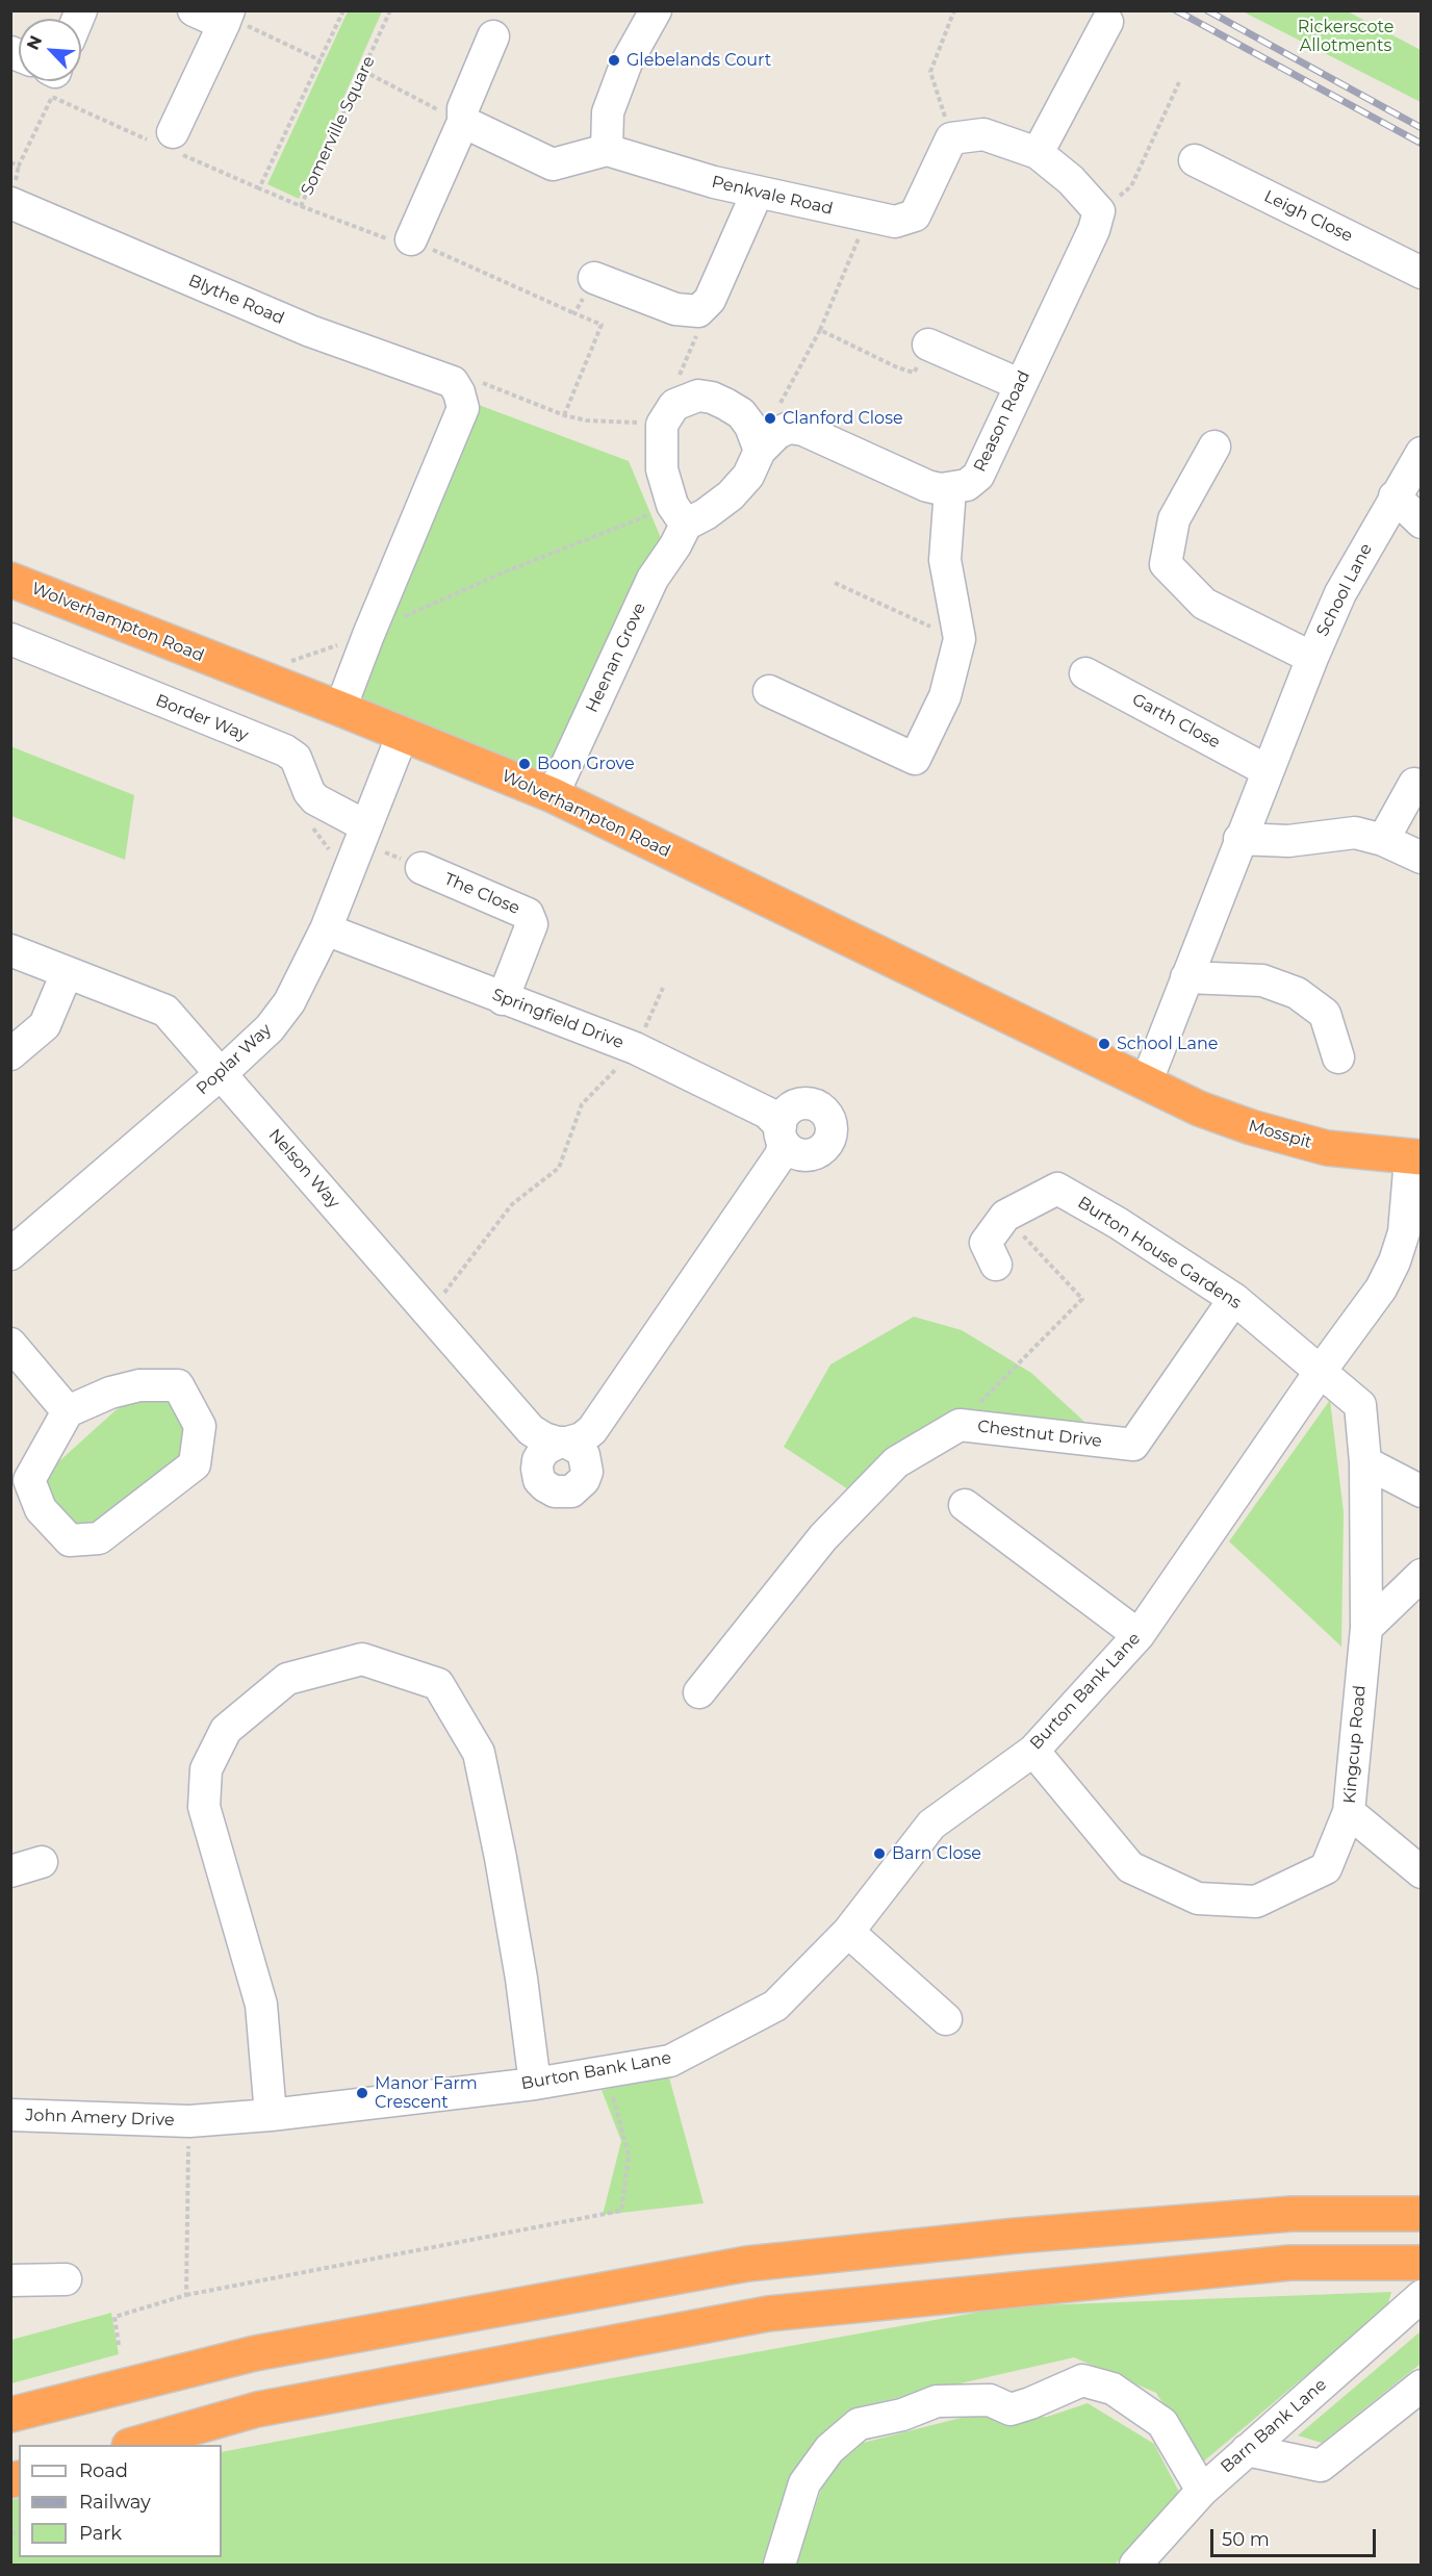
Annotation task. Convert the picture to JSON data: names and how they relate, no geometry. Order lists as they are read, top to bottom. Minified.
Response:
{"streets":{"highway":["Wolverhampton Road","Mosspit"],"street":["Penkvale Road","Leigh Close","Blythe Road","Reason Road","School Lane","Heenan Grove","Border Way","Garth Close","The Close","Springfield Drive","Poplar Way","Nelson Way","Burton House Gardens","Chestnut Drive","Burton Bank Lane","Kingcup Road","John Amery Drive","Barn Bank Lane"],"path":["Somerville Square"]},"crossings":[["School Lane","Wolverhampton Road"],["School Lane","Garth Close"],["School Lane","Mosspit"],["Wolverhampton Road","Heenan Grove"],["Wolverhampton Road","Poplar Way"],["Wolverhampton Road","Mosspit"],["Border Way","Poplar Way"],["The Close","Springfield Drive"],["Springfield Drive","Poplar Way"],["Springfield Drive","Nelson Way"],["Poplar Way","Nelson Way"],["Mosspit","Burton Bank Lane"],["Burton House Gardens","Chestnut Drive"],["Burton House Gardens","Burton Bank Lane"],["Burton House Gardens","Kingcup Road"],["Burton Bank Lane","Kingcup Road"],["Burton Bank Lane","John Amery Drive"]],"parks":["Rickerscote Allotments"],"places":["Glebelands Court","Clanford Close","Boon Grove","School Lane","Barn Close","Manor Farm Crescent"],"legend":["Road","Railway","Park"],"scale_bar":"50 m","north":"top left"}
